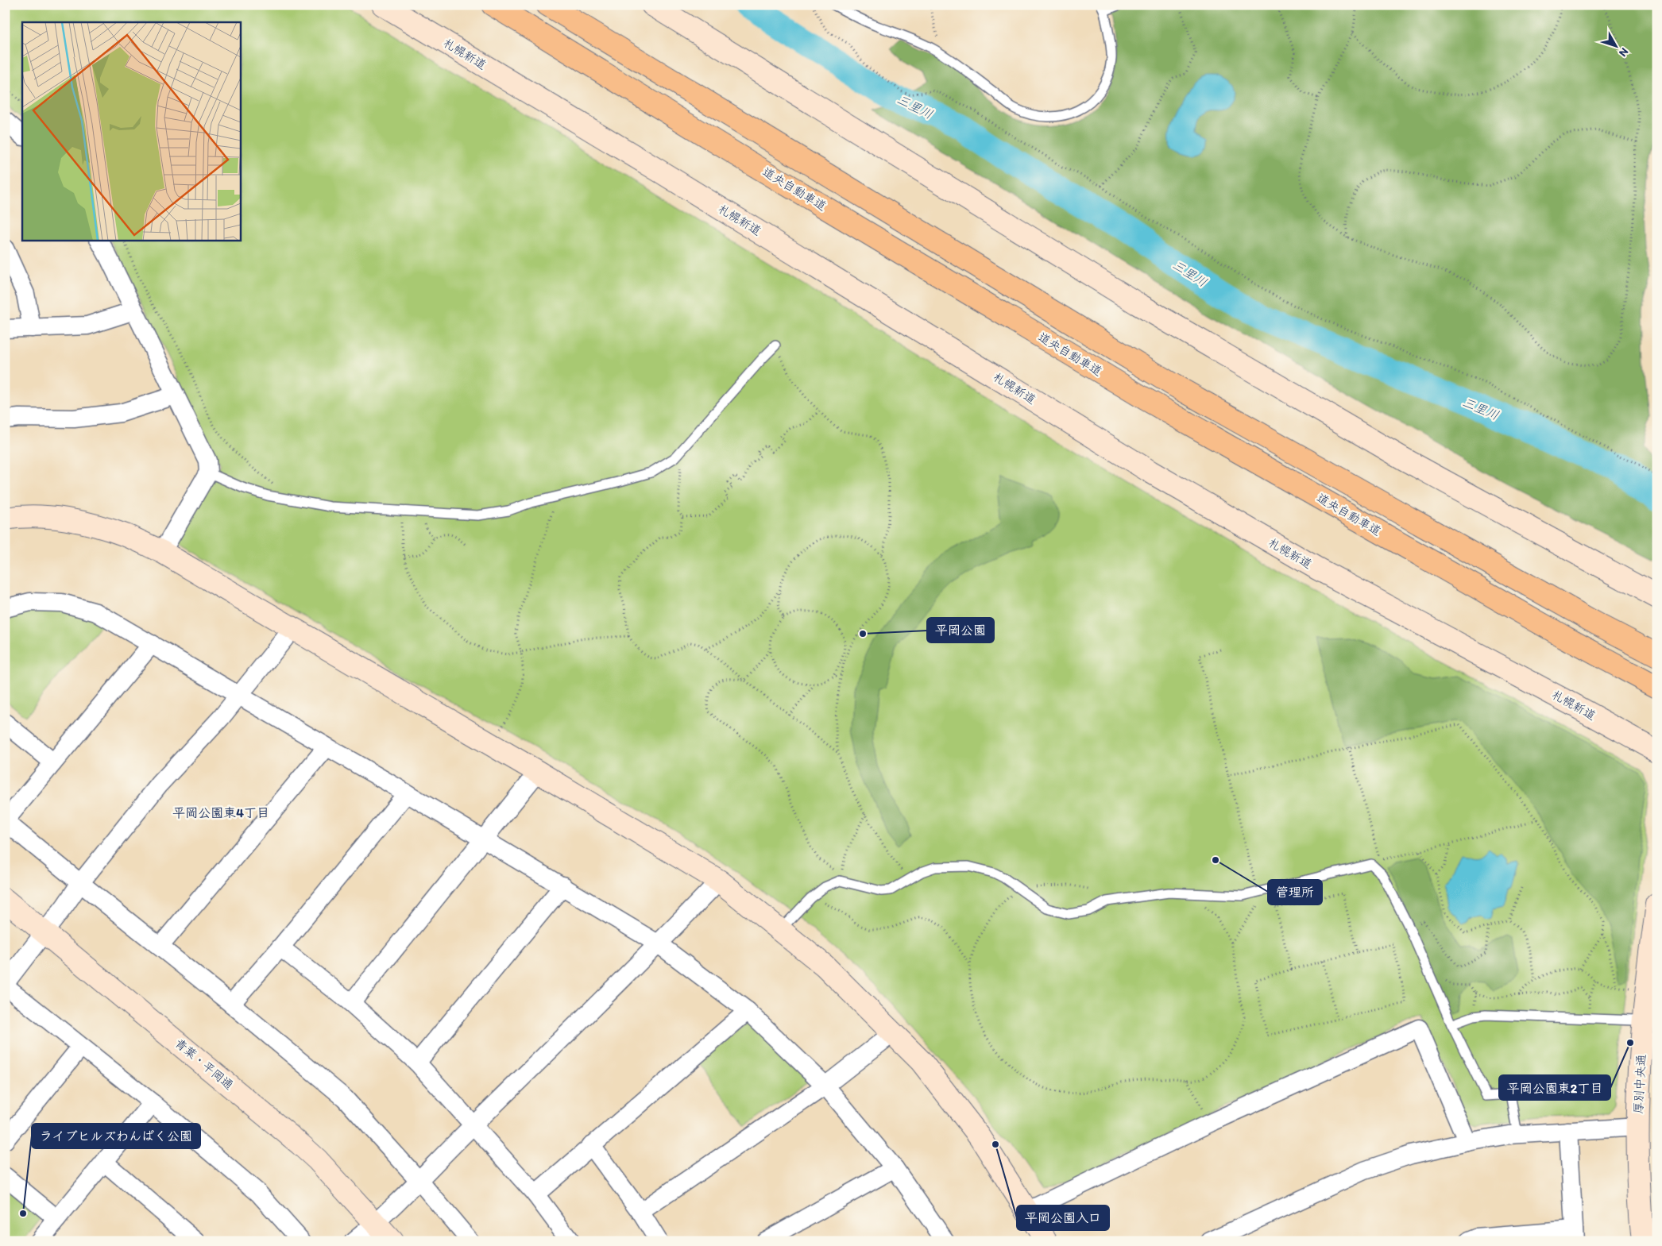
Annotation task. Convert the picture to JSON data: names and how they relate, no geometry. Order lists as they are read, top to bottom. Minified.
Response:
{"streets":{"highway":["道央自動車道"],"street":["札幌新道","青葉・平岡通","厚別中央通"]},"districts":["平岡公園東4丁目"],"water":["三里川"],"places":["平岡公園","管理所","平岡公園東2丁目","平岡公園入口","ライブヒルズわんぱく公園"],"north":"bottom right"}
